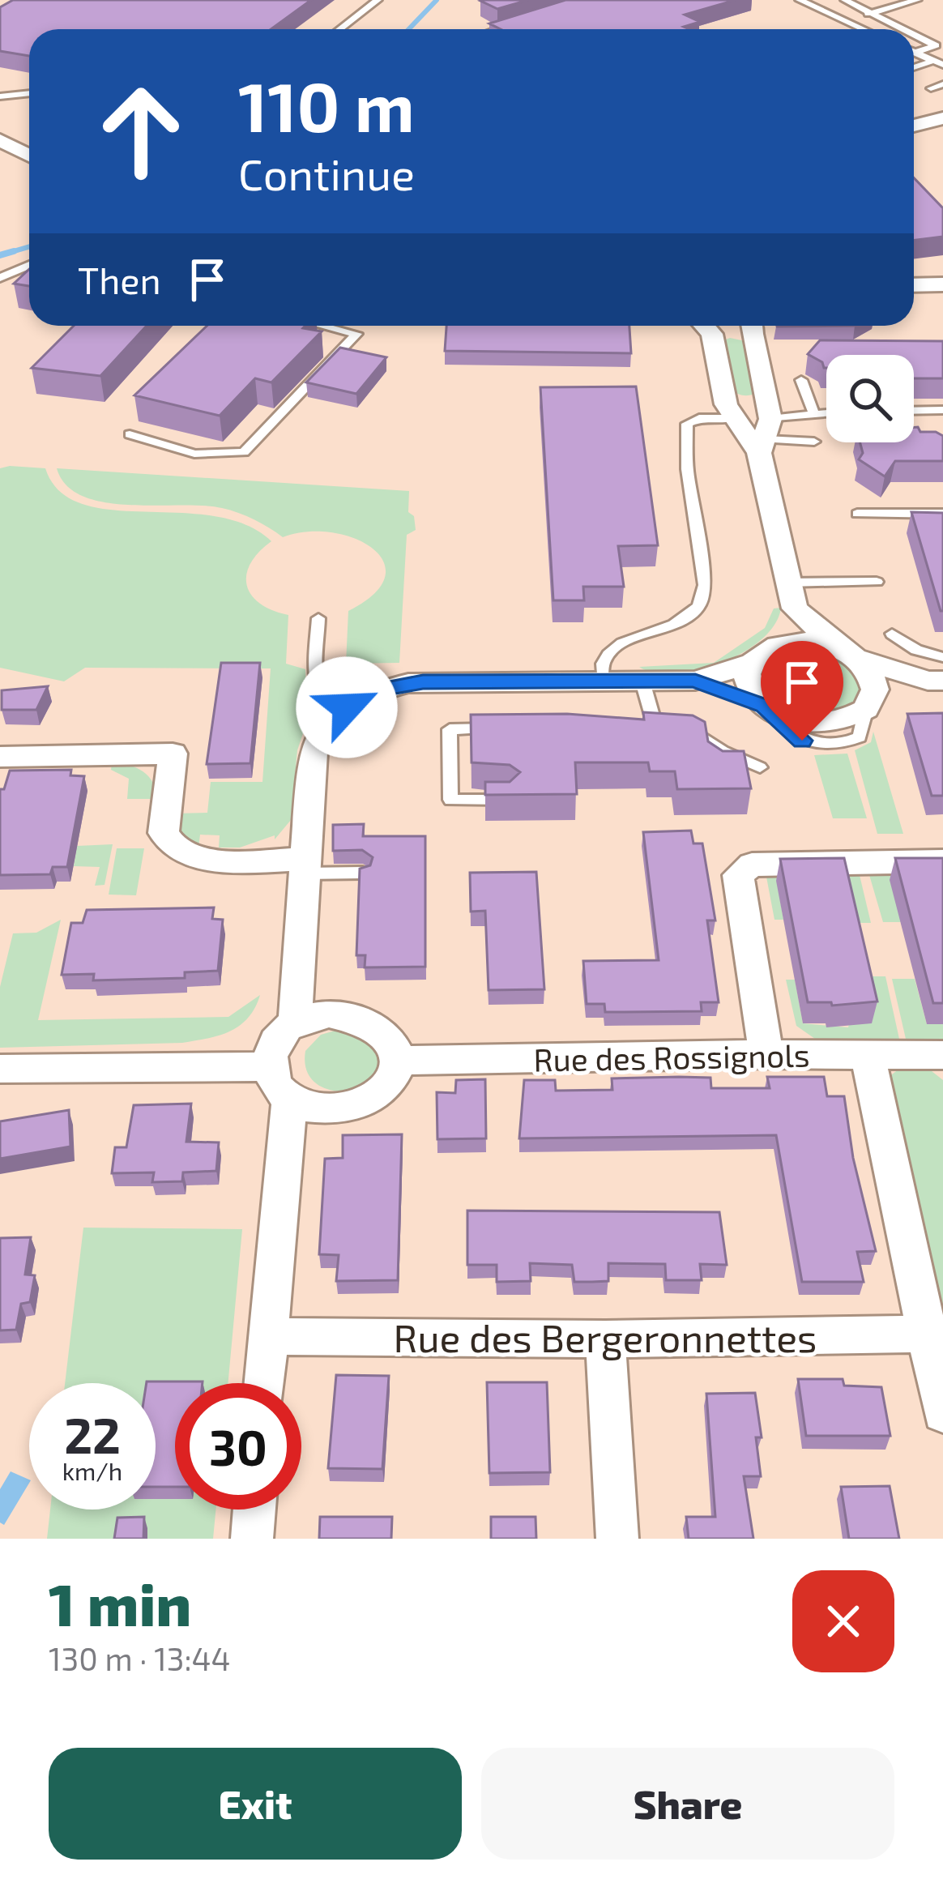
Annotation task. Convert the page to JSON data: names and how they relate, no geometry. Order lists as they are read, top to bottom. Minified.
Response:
{"streets":{"street":["Rue des Rossignols","Rue des Bergeronnettes"]},"page":{"turn":["110 m","Continue"],"then":"Then","speed":"22 km/h","limit":"30","heading":["1 min","130 m · 13:44"],"buttons":["Exit","Share"]}}
